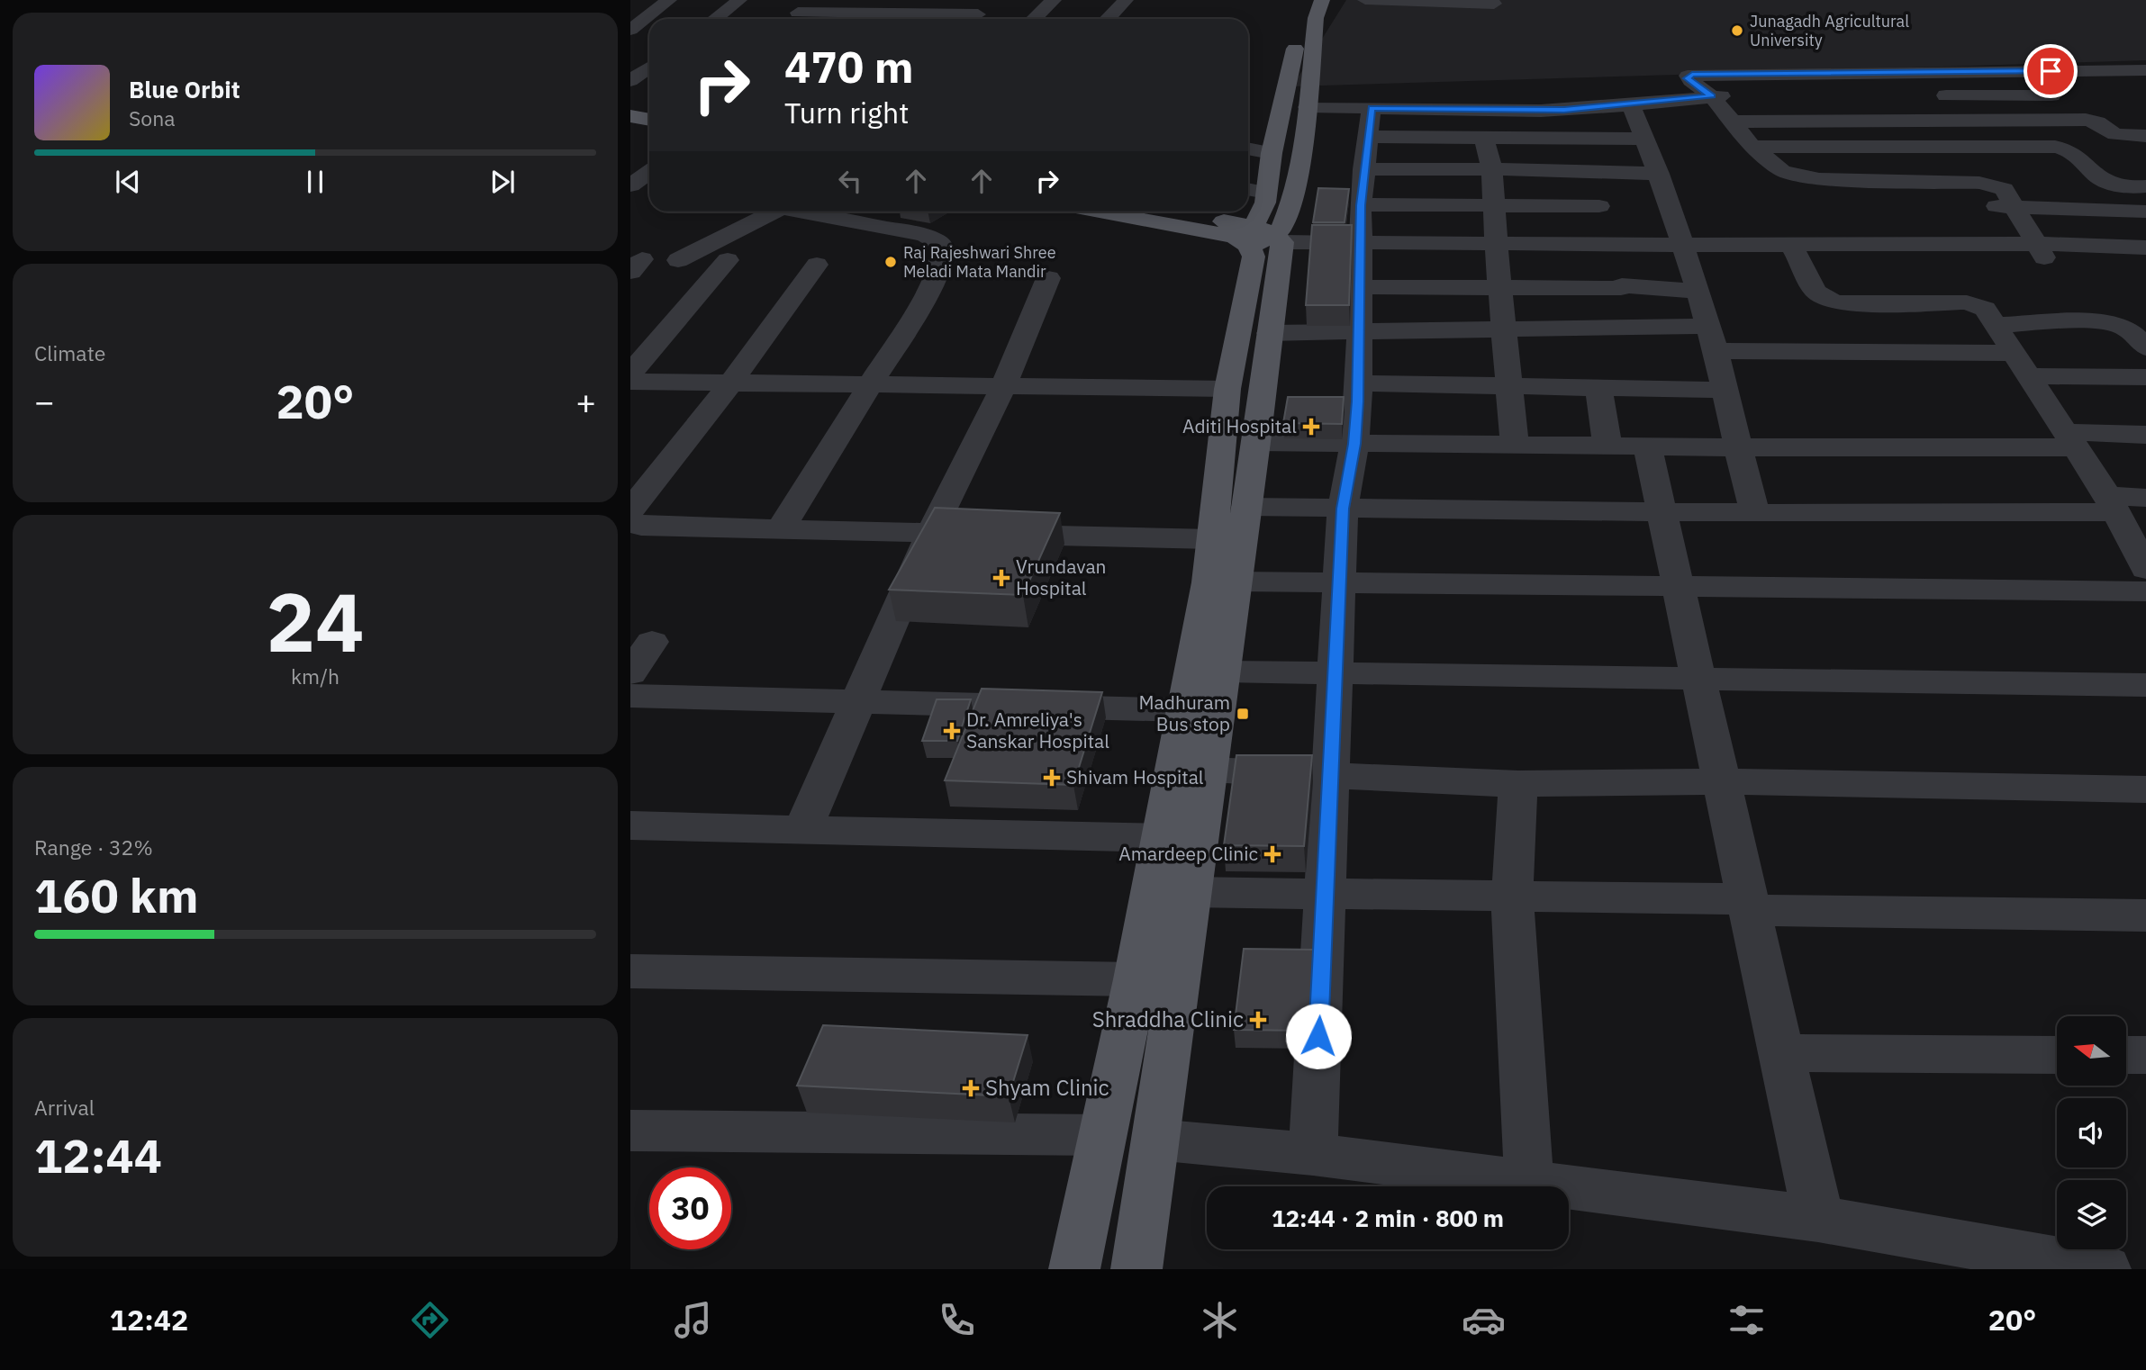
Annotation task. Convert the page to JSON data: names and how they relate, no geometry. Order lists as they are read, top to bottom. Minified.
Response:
{"places":{"other":["Junagadh Agricultural University","Raj Rajeshwari Shree Meladi Mata Mandir"],"health":["Aditi Hospital","Vrundavan Hospital","Dr. Amreliya's Sanskar Hospital","Shivam Hospital","Amardeep Clinic","Shraddha Clinic","Shyam Clinic"],"transit":["Madhuram Bus stop"]},"north":"left","page":{"turn":["470 m","Turn right"],"song":["Blue Orbit","Sona"],"tile":["Climate",["24","km/h"],["Range · 32%","160 km"],["Arrival","12:44"]],"heat":["−","20°","+"],"limit":"30","trip":"12:44 · 2 min · 800 m","tabs":["12:42","20°"]}}
